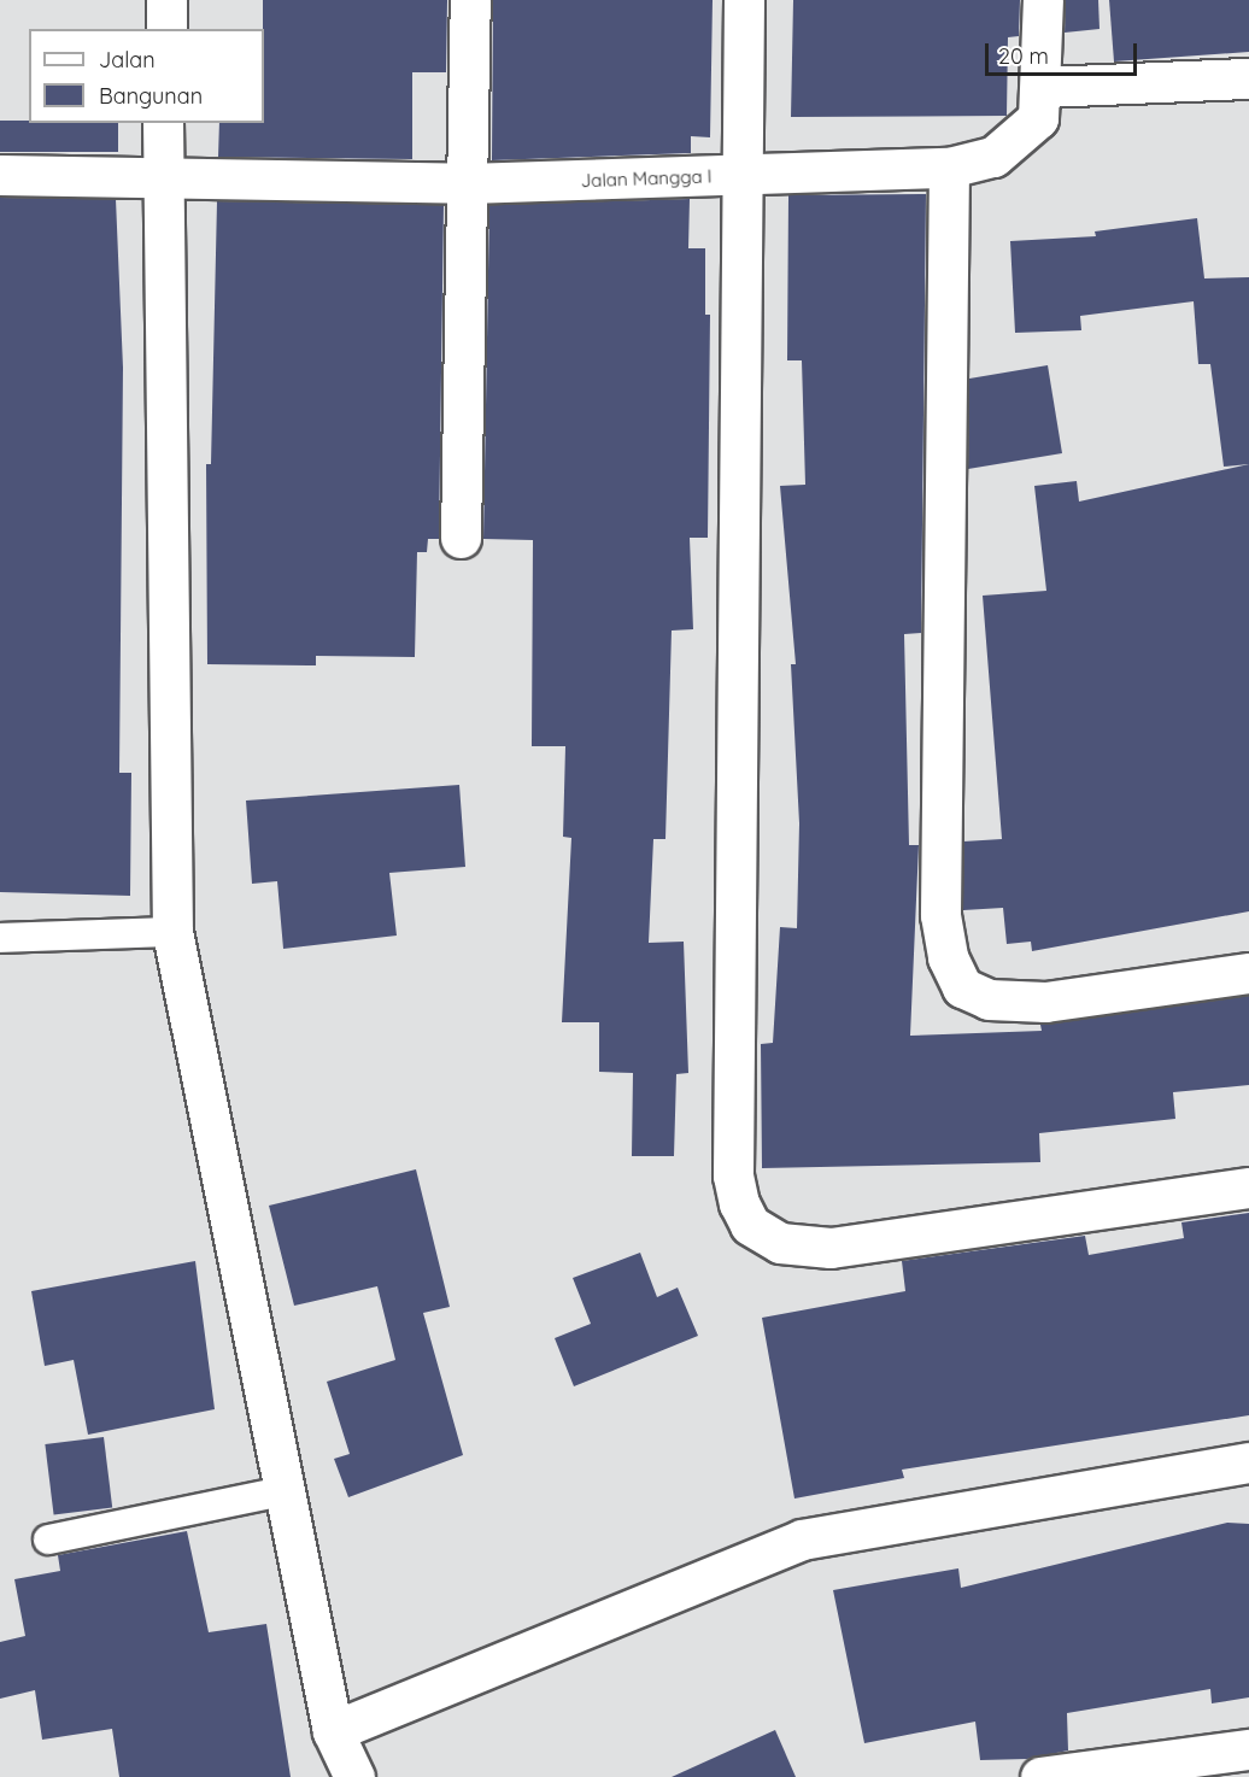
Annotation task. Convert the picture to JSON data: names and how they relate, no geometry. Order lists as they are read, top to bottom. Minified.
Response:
{"streets":{"street":["Jalan Mangga I"]},"legend":["Jalan","Bangunan"],"scale_bar":"20 m"}
